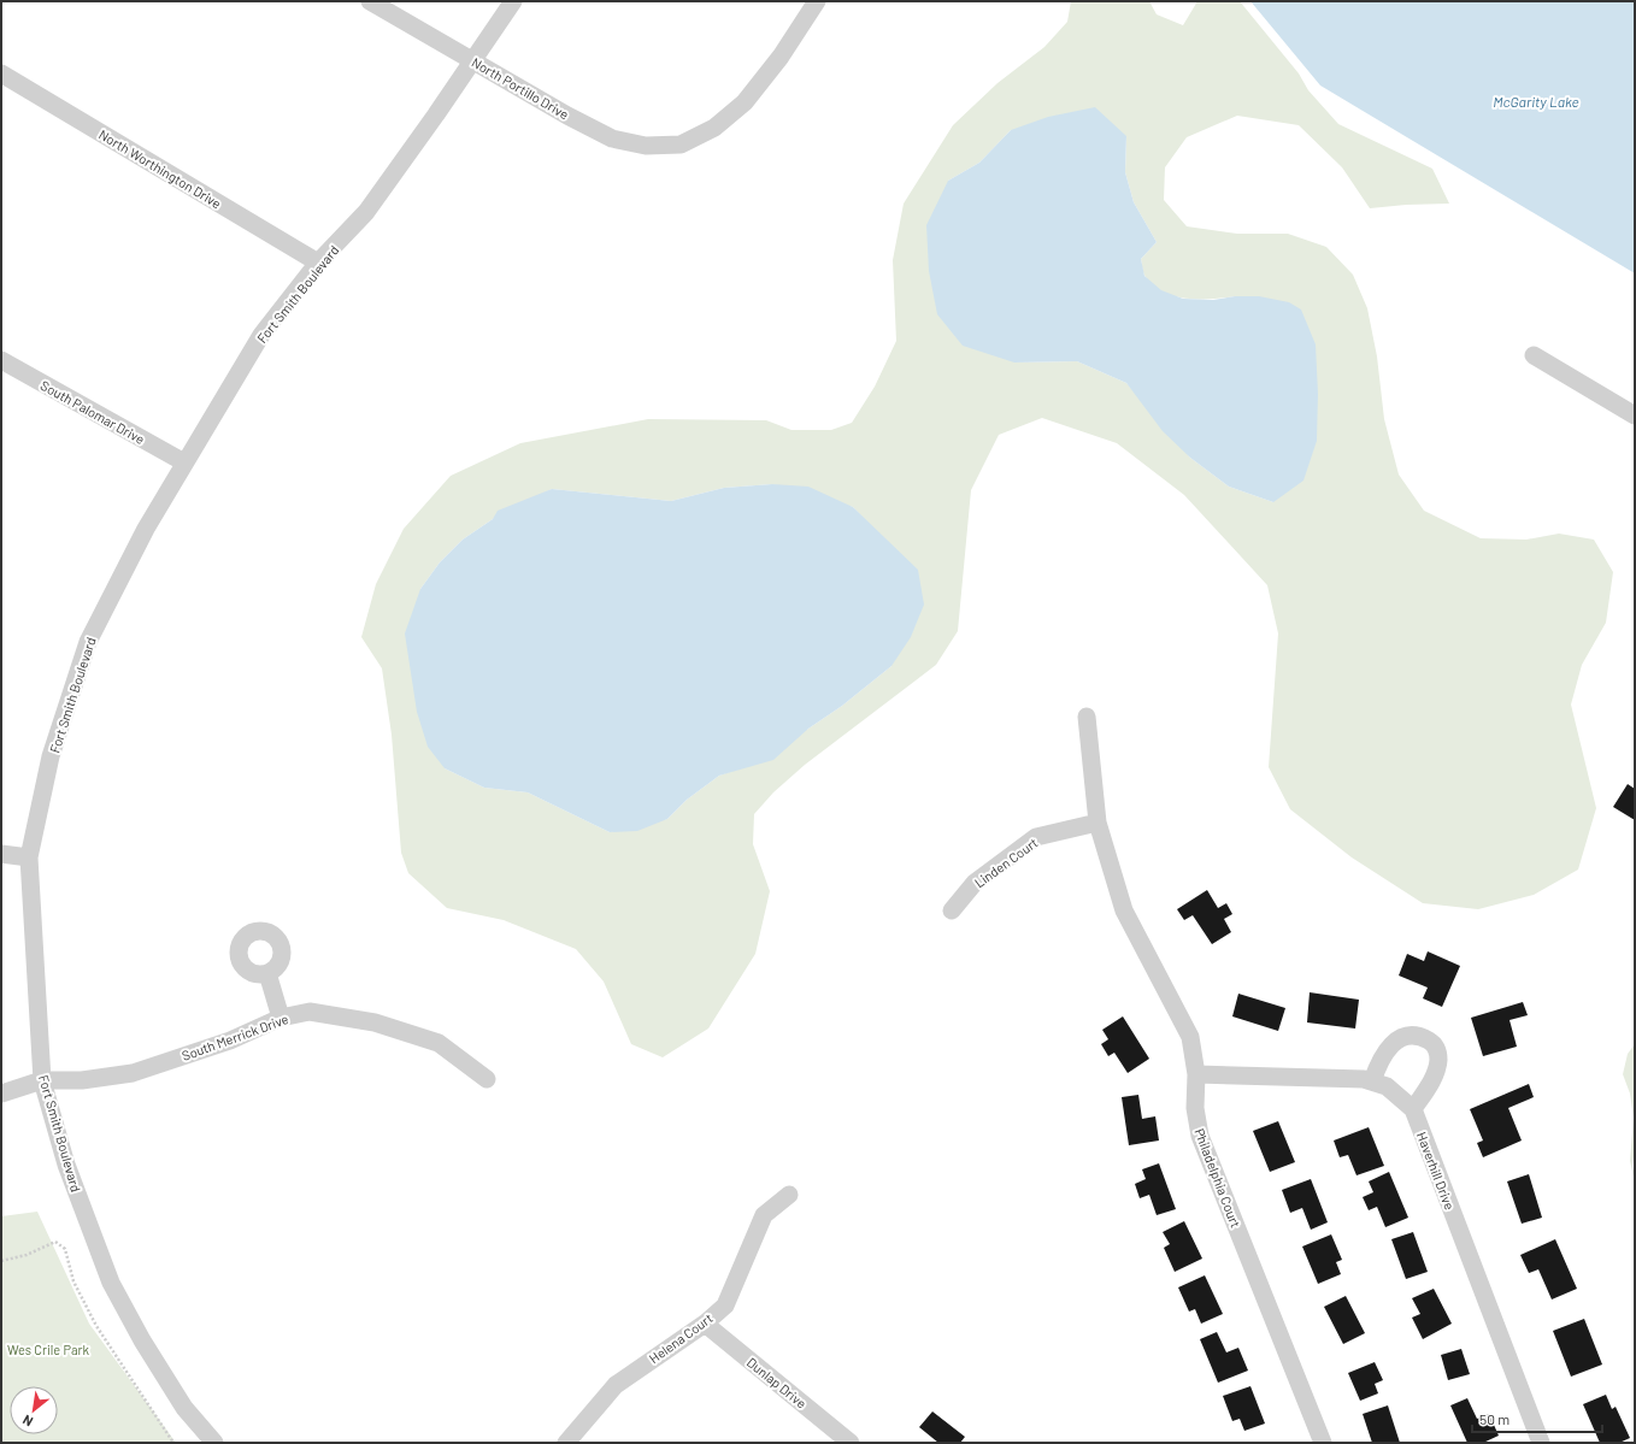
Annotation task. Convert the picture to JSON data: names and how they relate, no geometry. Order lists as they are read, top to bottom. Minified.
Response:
{"streets":{"street":["North Portillo Drive","North Worthington Drive","Fort Smith Boulevard","South Palomar Drive","Linden Court","South Merrick Drive","Haverhill Drive","Philadelphia Court","Helena Court","Dunlap Drive"]},"crossings":[["North Portillo Drive","Fort Smith Boulevard"],["North Worthington Drive","Fort Smith Boulevard"],["Fort Smith Boulevard","South Palomar Drive"],["Fort Smith Boulevard","South Merrick Drive"],["Linden Court","Philadelphia Court"],["Haverhill Drive","Philadelphia Court"],["Helena Court","Dunlap Drive"]],"water":["McGarity Lake"],"parks":["Wes Crile Park"],"scale_bar":"50 m","north":"bottom left"}
